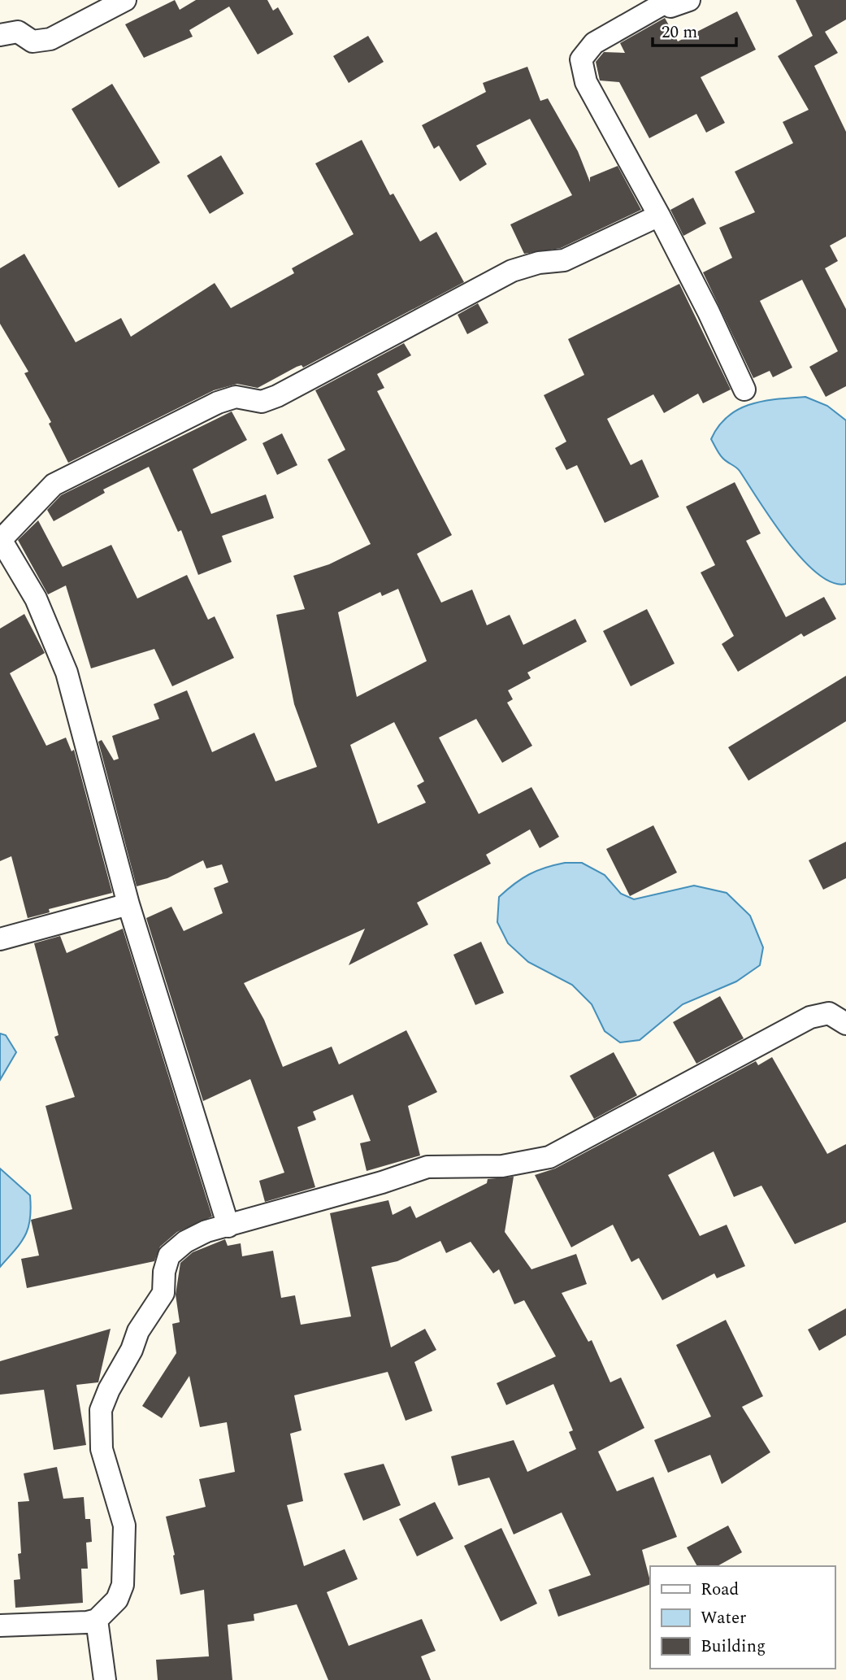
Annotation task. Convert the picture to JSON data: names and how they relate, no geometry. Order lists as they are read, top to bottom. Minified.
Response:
{"legend":["Road","Water","Building"],"scale_bar":"20 m"}
